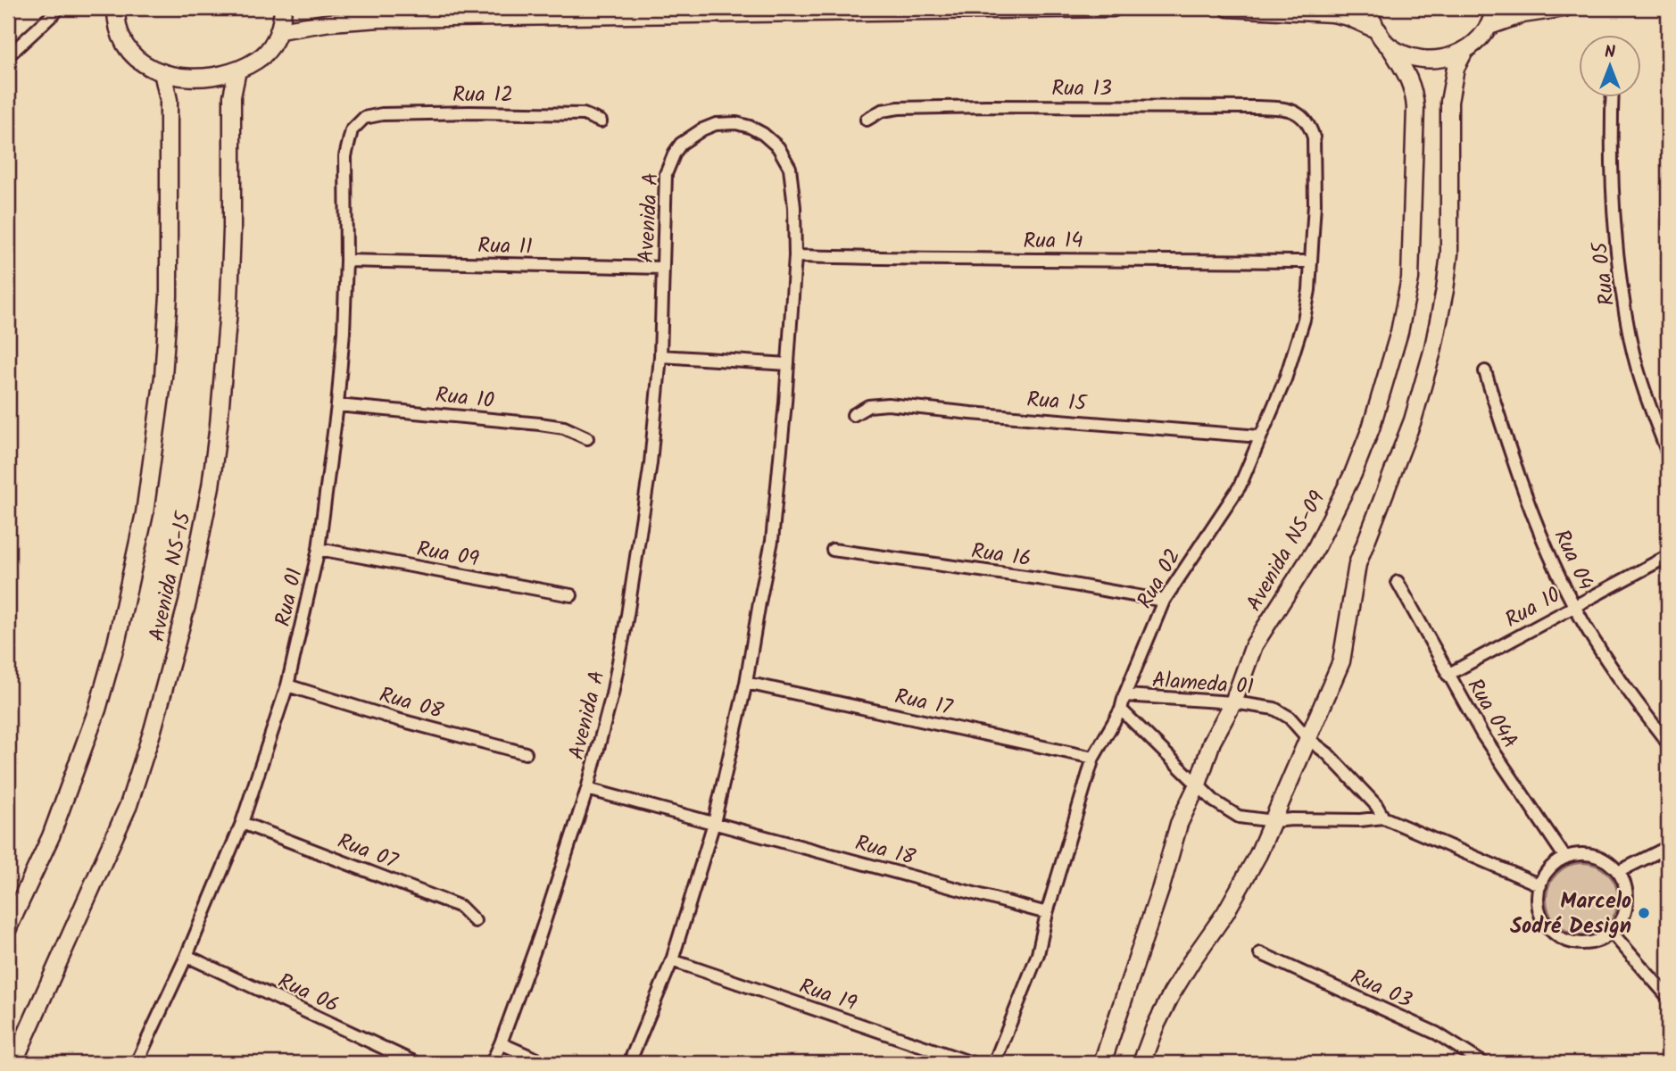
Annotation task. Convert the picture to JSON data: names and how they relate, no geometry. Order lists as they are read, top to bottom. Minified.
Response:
{"streets":{"main road":["Avenida NS-09","Avenida NS-15"],"street":["Rua 13","Rua 12","Avenida A","Rua 14","Rua 11","Rua 05","Rua 10","Rua 15","Rua 09","Rua 16","Rua 04","Rua 02","Rua 01","Alameda 01","Rua 17","Rua 08","Rua 04A","Rua 18","Rua 07","Rua 03","Rua 06","Rua 19"]},"crossings":[["Rua 13","Rua 02"],["Rua 12","Rua 01"],["Avenida A","Rua 14"],["Avenida A","Rua 11"],["Avenida A","Rua 17"],["Avenida A","Rua 18"],["Avenida A","Rua 19"],["Rua 14","Rua 02"],["Rua 11","Rua 01"],["Rua 10","Rua 04"],["Rua 10","Rua 01"],["Rua 10","Rua 04A"],["Rua 15","Rua 02"],["Avenida NS-09","Alameda 01"],["Rua 09","Rua 01"],["Rua 16","Rua 02"],["Rua 02","Alameda 01"],["Rua 02","Rua 17"],["Rua 02","Rua 18"],["Rua 01","Rua 08"],["Rua 01","Rua 07"],["Rua 01","Rua 06"]],"places":["Marcelo Sodré Design"],"north":"top"}
